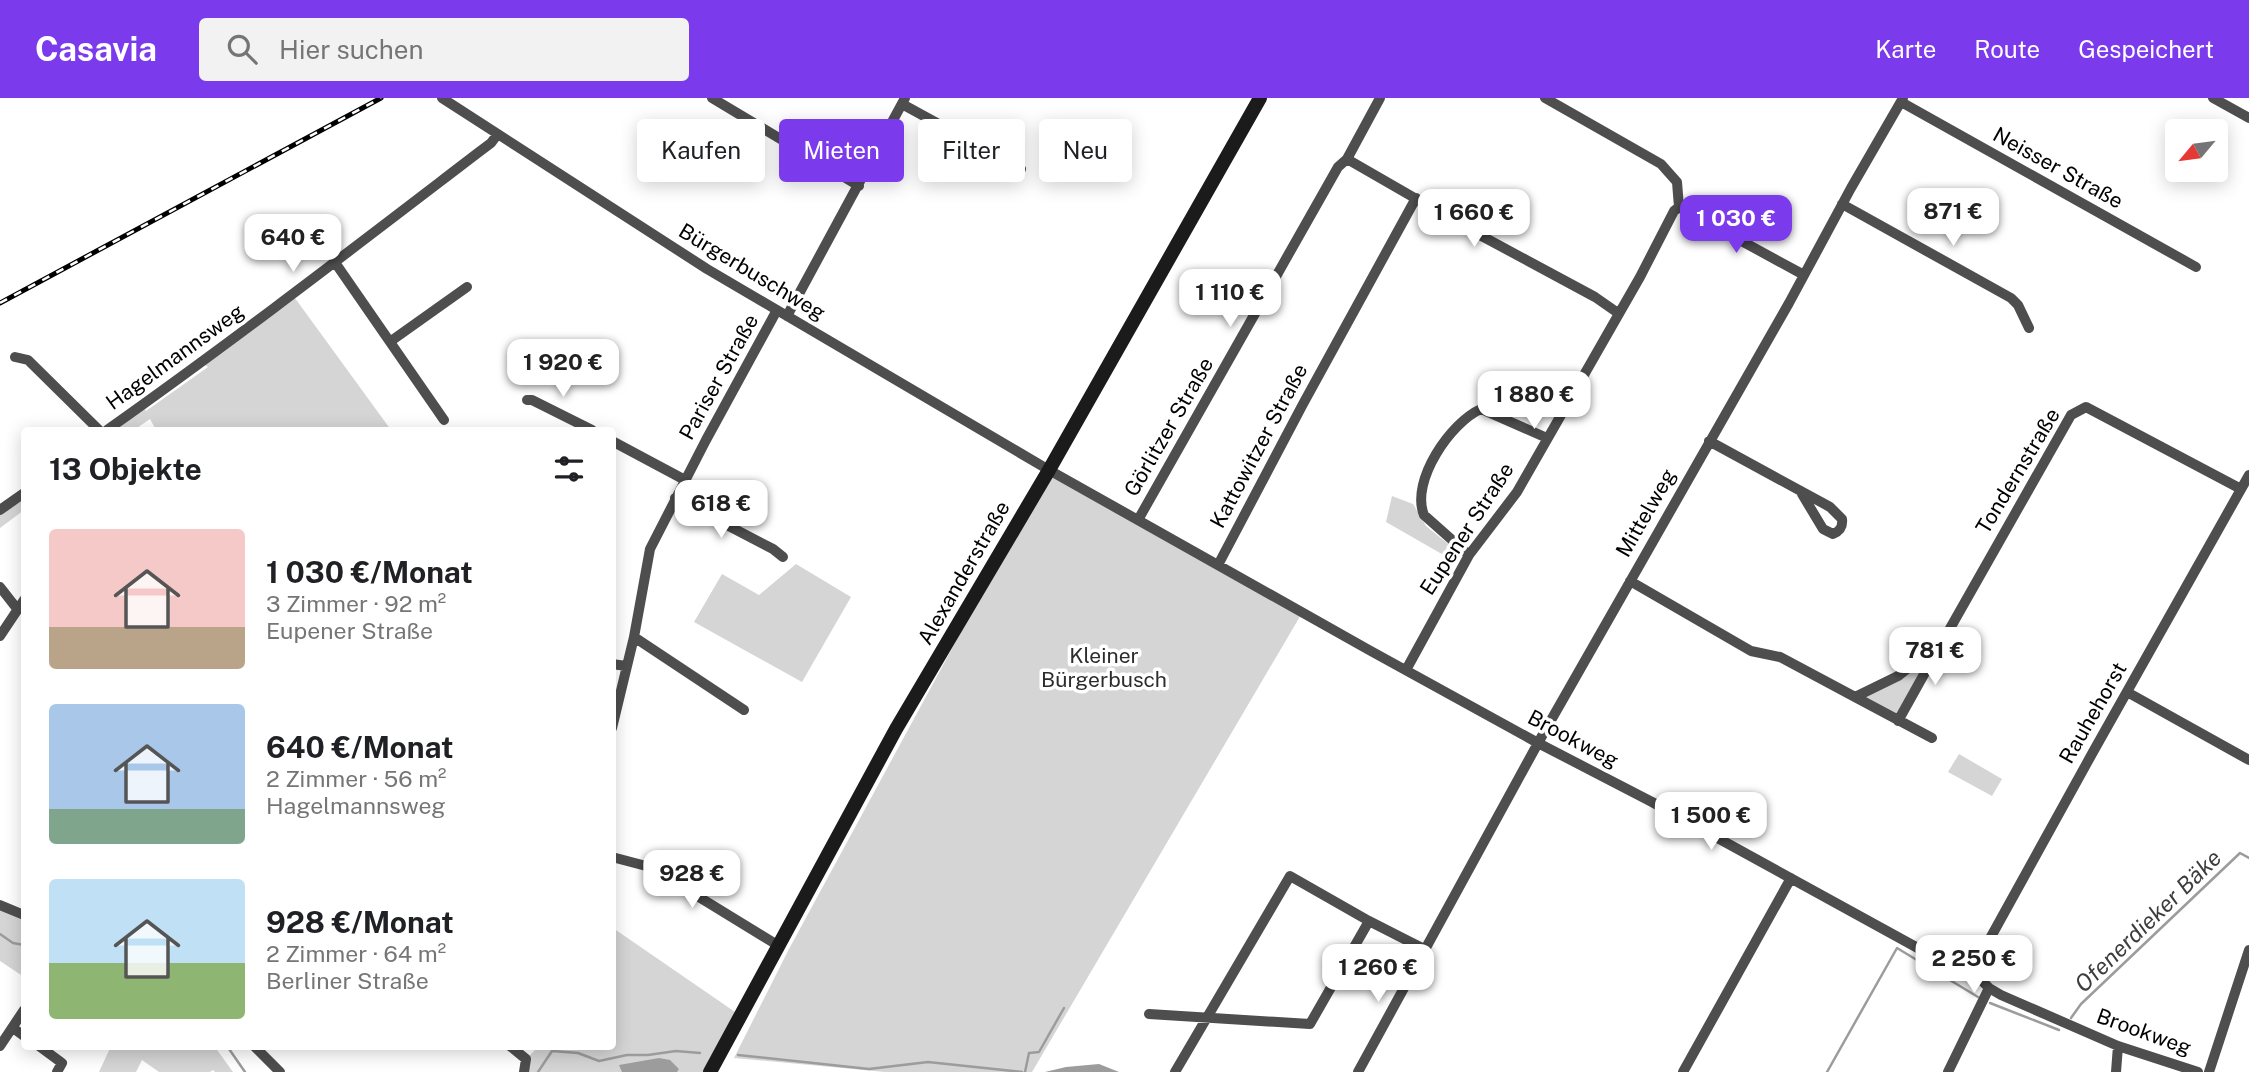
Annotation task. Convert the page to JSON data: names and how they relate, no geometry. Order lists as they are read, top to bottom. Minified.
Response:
{"streets":{"main road":["Alexanderstraße"],"street":["Neisser Straße","Bürgerbuschweg","Hagelmannsweg","Pariser Straße","Görlitzer Straße","Kattowitzer Straße","Tondernstraße","Mittelweg","Eupener Straße","Rauhehorst","Brookweg"]},"crossings":[["Neisser Straße","Mittelweg"],["Bürgerbuschweg","Hagelmannsweg"],["Bürgerbuschweg","Pariser Straße"],["Bürgerbuschweg","Alexanderstraße"],["Bürgerbuschweg","Brookweg"],["Görlitzer Straße","Brookweg"],["Kattowitzer Straße","Brookweg"],["Tondernstraße","Rauhehorst"],["Mittelweg","Brookweg"],["Eupener Straße","Brookweg"],["Alexanderstraße","Brookweg"],["Rauhehorst","Brookweg"]],"water":["Ofenerdieker Bäke"],"parks":["Kleiner Bürgerbusch"],"north":"bottom left","page":{"header":"Casavia","search":"Hier suchen","nav":["Karte","Route","Gespeichert"],"chip":["Kaufen","Mieten","Filter","Neu"],"price":["871 €","1 660 €","1 030 €","640 €","1 110 €","1 920 €","1 880 €","618 €","781 €","1 500 €","928 €","2 250 €","1 260 €"],"heading":"13 Objekte","list":[{"name":"1 030 €/Monat","note":"3 Zimmer · 92 m² · Eupener Straße"},{"name":"640 €/Monat","note":"2 Zimmer · 56 m² · Hagelmannsweg"},{"name":"928 €/Monat","note":"2 Zimmer · 64 m² · Berliner Straße"}]}}
